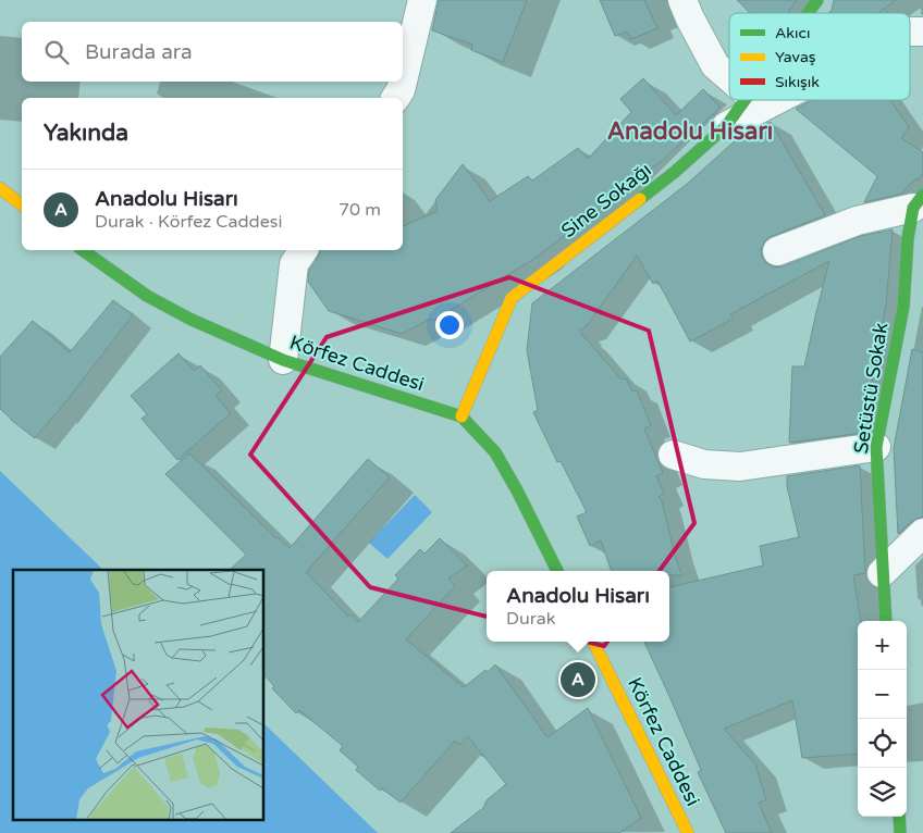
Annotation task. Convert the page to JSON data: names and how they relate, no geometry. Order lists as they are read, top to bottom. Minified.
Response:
{"streets":{"street":["Sine Sokağı","Körfez Caddesi","Setüstü Sokak"]},"crossings":[["Sine Sokağı","Körfez Caddesi"]],"districts":["Anadolu Hisarı"],"legend":["Akıcı","Yavaş","Sıkışık"],"page":{"search":"Burada ara","heading":"Yakında","list":[{"mark":"A","name":"Anadolu Hisarı","note":"Durak · Körfez Caddesi","value":"70 m"}],"popup":["Anadolu Hisarı","Durak"],"map_buttons":["+","−"],"pins":"A"}}
